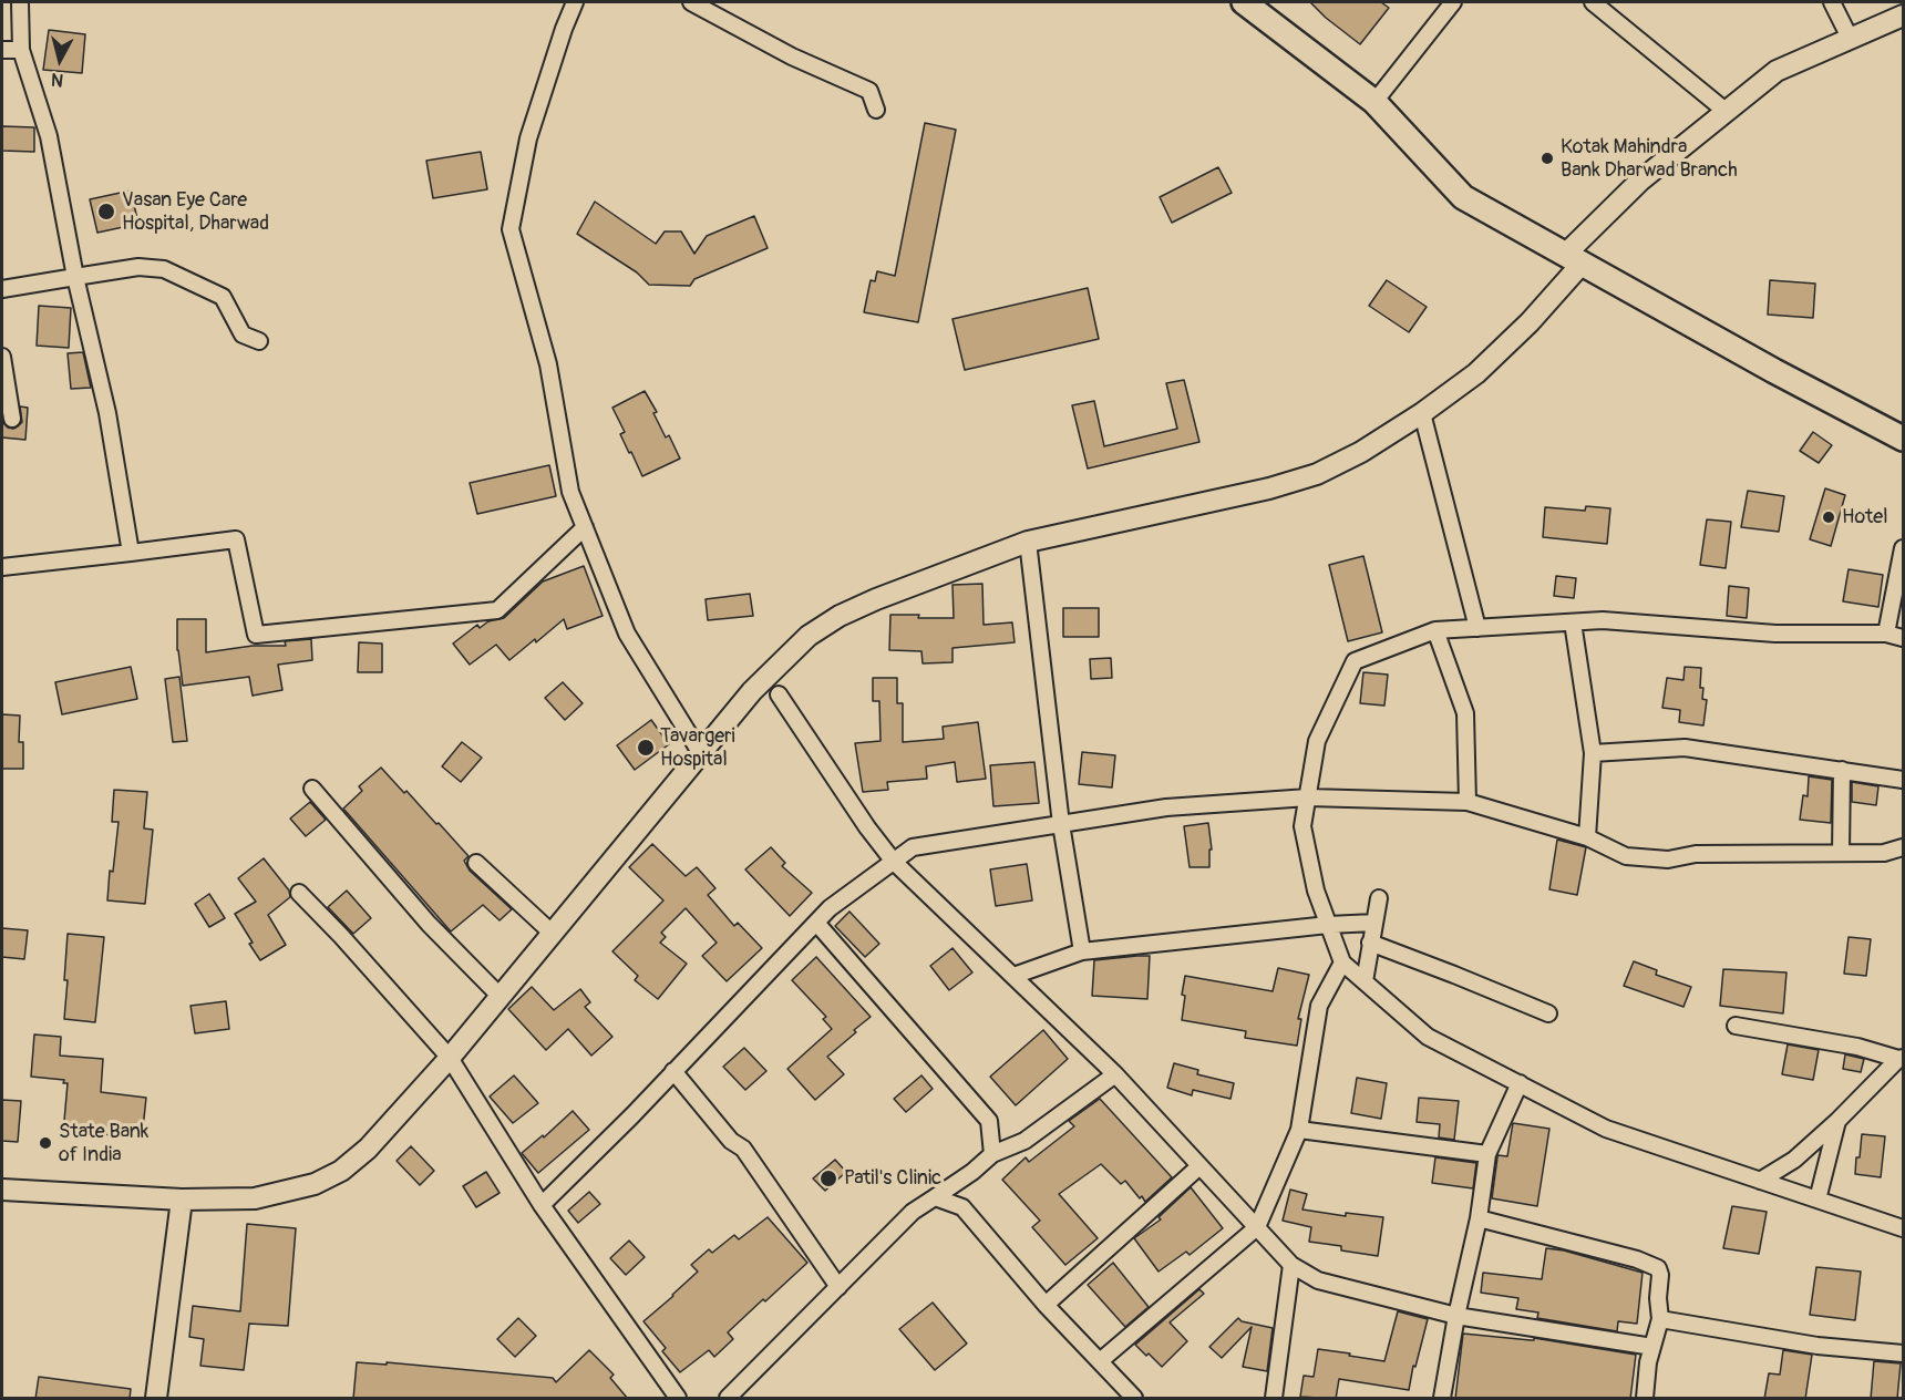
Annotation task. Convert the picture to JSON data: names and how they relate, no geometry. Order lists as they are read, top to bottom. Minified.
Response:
{"places":["Kotak Mahindra Bank Dharwad Branch","Vasan Eye Care Hospital, Dharwad","Hotel","Tavargeri Hospital","State Bank of India","Patil's Clinic"],"north":"bottom"}
